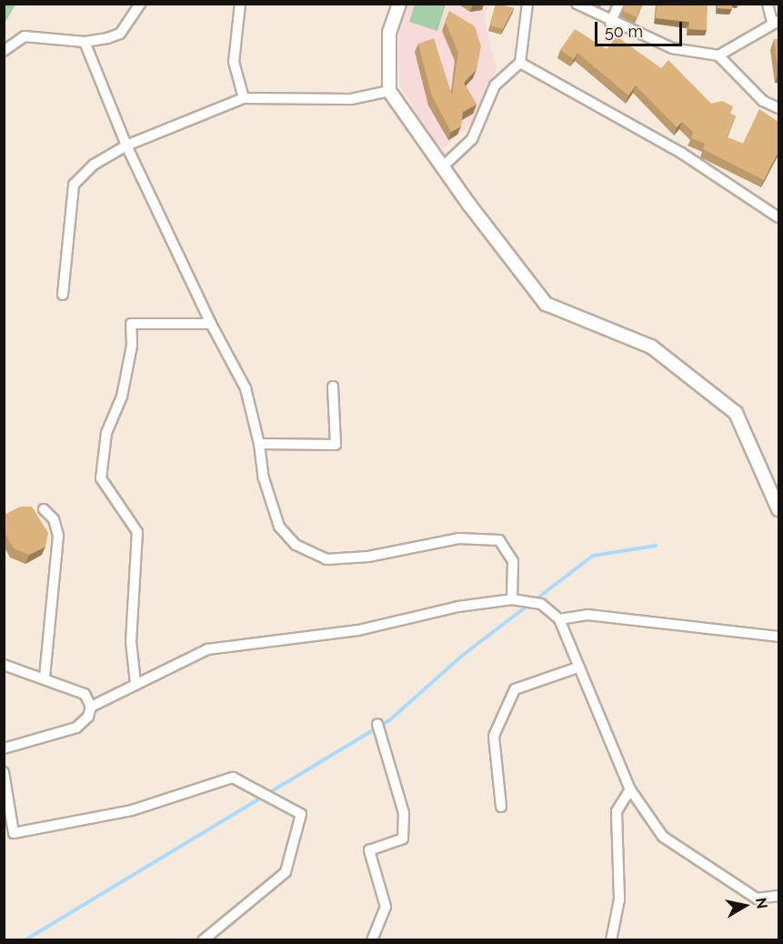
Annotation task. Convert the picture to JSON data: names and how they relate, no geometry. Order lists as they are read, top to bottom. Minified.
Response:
{"scale_bar":"50 m","north":"right"}
